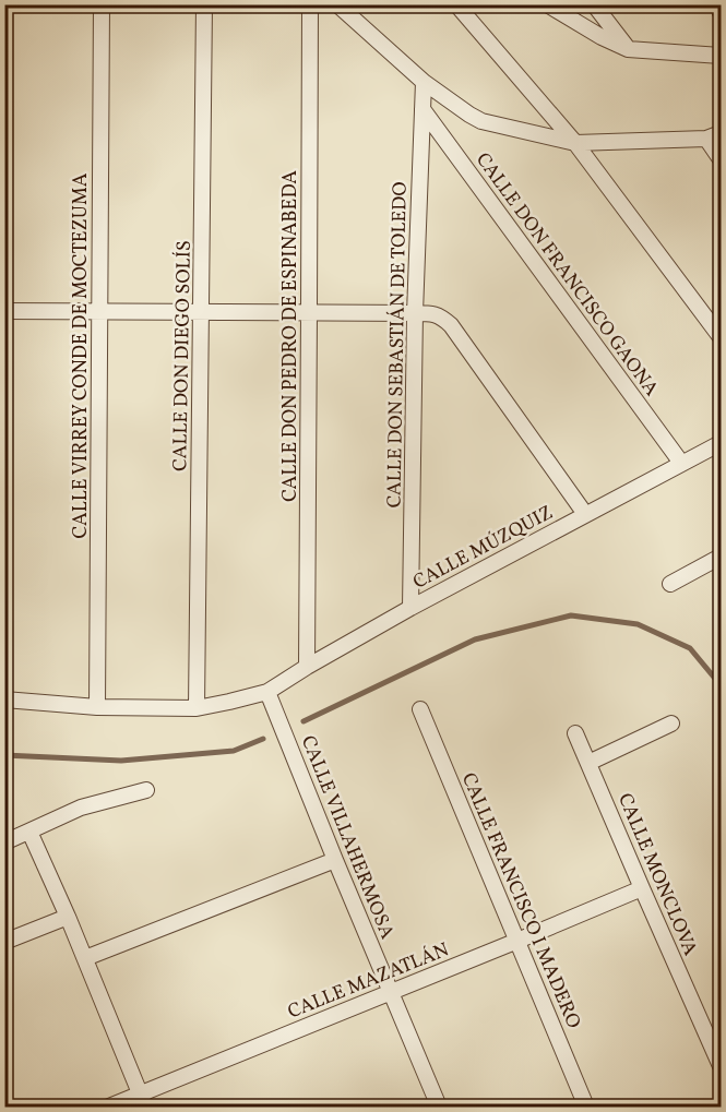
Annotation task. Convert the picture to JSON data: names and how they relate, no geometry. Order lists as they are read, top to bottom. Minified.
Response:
{"streets":{"street":["CALLE DON FRANCISCO GAONA","CALLE DON PEDRO DE ESPINABEDA","CALLE DON SEBASTIÁN DE TOLEDO","CALLE VIRREY CONDE DE MOCTEZUMA","CALLE DON DIEGO SOLÍS","CALLE MÚZQUIZ","CALLE VILLAHERMOSA","CALLE MONCLOVA","CALLE FRANCISCO I MADERO","CALLE MAZATLÁN"]},"crossings":[["CALLE DON FRANCISCO GAONA","CALLE DON SEBASTIÁN DE TOLEDO"],["CALLE DON FRANCISCO GAONA","CALLE MÚZQUIZ"],["CALLE DON PEDRO DE ESPINABEDA","CALLE MÚZQUIZ"],["CALLE DON SEBASTIÁN DE TOLEDO","CALLE MÚZQUIZ"],["CALLE VIRREY CONDE DE MOCTEZUMA","CALLE MÚZQUIZ"],["CALLE DON DIEGO SOLÍS","CALLE MÚZQUIZ"],["CALLE MÚZQUIZ","CALLE VILLAHERMOSA"],["CALLE VILLAHERMOSA","CALLE MAZATLÁN"],["CALLE MONCLOVA","CALLE MAZATLÁN"],["CALLE FRANCISCO I MADERO","CALLE MAZATLÁN"]]}
